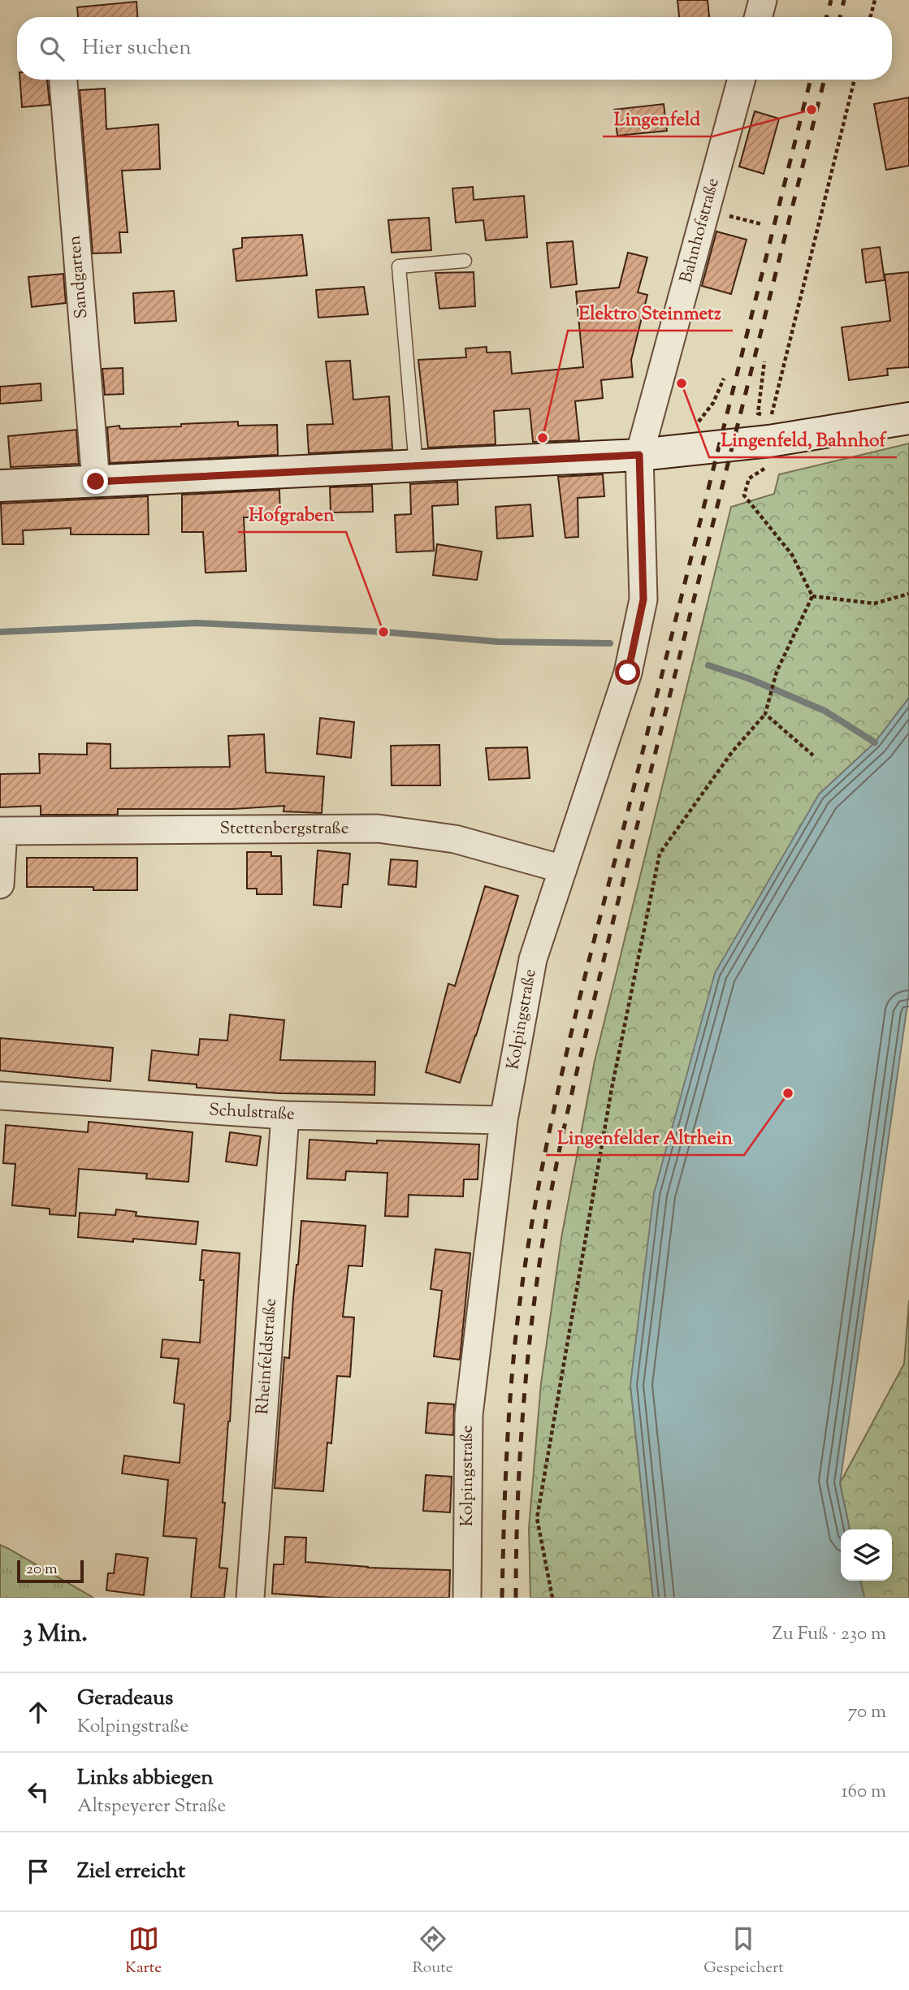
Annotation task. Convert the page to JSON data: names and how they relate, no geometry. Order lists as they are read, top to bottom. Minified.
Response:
{"streets":{"street":["Bahnhofstraße","Sandgarten","Stettenbergstraße","Kolpingstraße","Schulstraße","Rheinfeldstraße"]},"crossings":[["Bahnhofstraße","Kolpingstraße"],["Stettenbergstraße","Kolpingstraße"],["Kolpingstraße","Schulstraße"],["Schulstraße","Rheinfeldstraße"]],"places":["Lingenfeld","Lingenfeld, Bahnhof","Elektro Steinmetz","Hofgraben","Lingenfelder Altrhein"],"scale_bar":"20 m","page":{"search":"Hier suchen","scale":"20 m","heading":["3 Min.","Zu Fuß · 230 m"],"list":[["Geradeaus","Kolpingstraße","70 m"],["Links abbiegen","Altspeyerer Straße","160 m"],"Ziel erreicht"],"nav":["Karte","Route","Gespeichert"]}}
